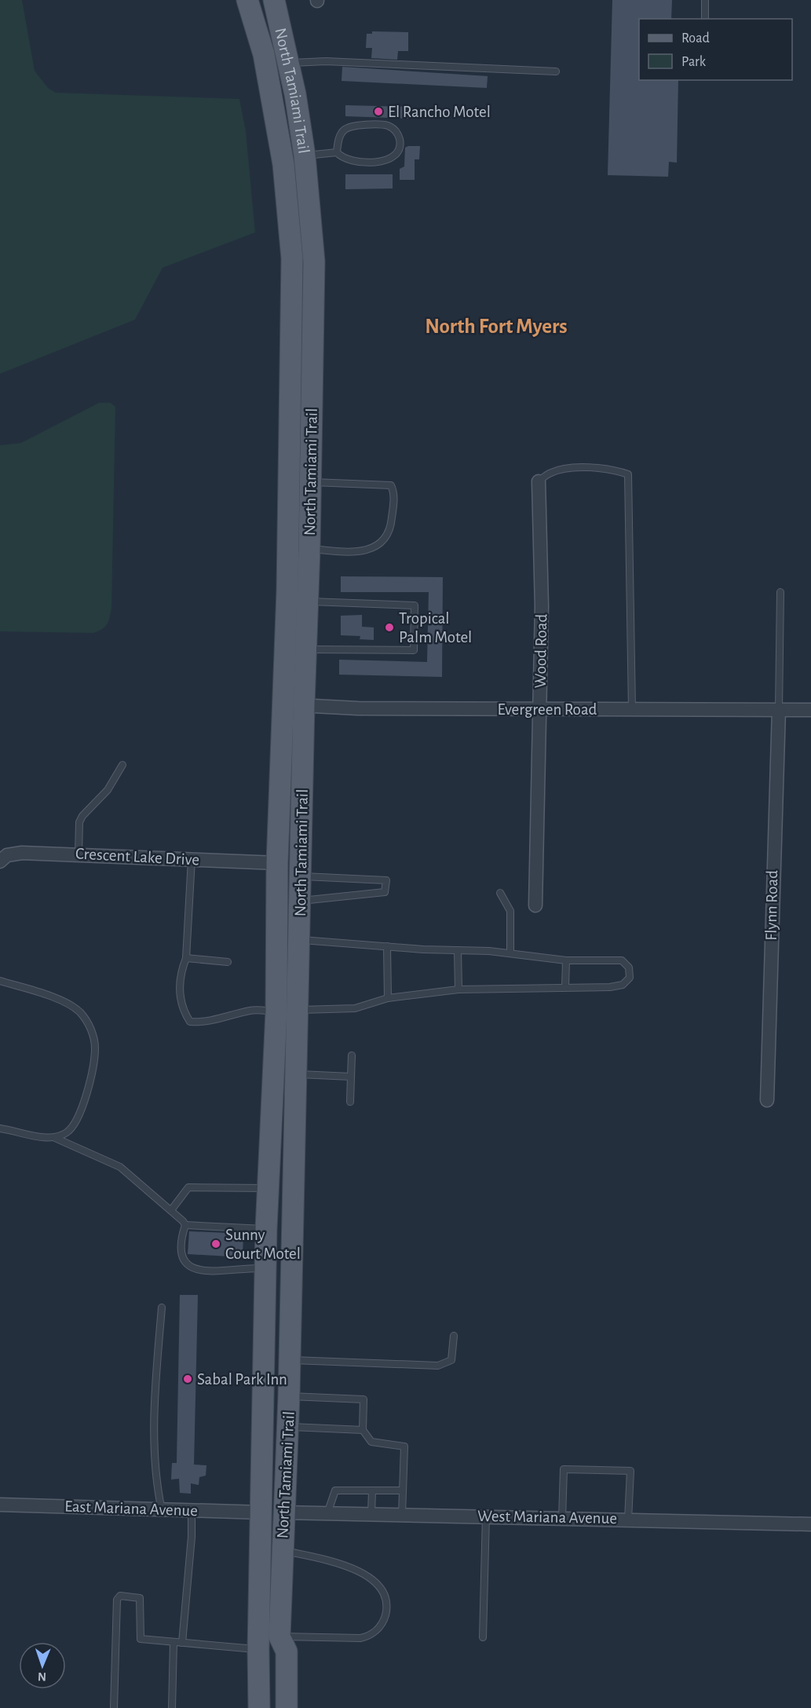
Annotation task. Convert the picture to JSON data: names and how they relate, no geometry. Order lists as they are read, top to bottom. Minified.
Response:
{"streets":{"main road":["North Tamiami Trail"],"street":["Wood Road","Evergreen Road","Crescent Lake Drive","Flynn Road","East Mariana Avenue","West Mariana Avenue"]},"crossings":[["North Tamiami Trail","Evergreen Road"],["North Tamiami Trail","Crescent Lake Drive"],["North Tamiami Trail","East Mariana Avenue"],["North Tamiami Trail","West Mariana Avenue"],["Wood Road","Evergreen Road"],["Evergreen Road","Flynn Road"]],"districts":["North Fort Myers"],"places":["El Rancho Motel","Tropical Palm Motel","Sunny Court Motel","Sabal Park Inn"],"legend":["Road","Park"],"north":"bottom"}
